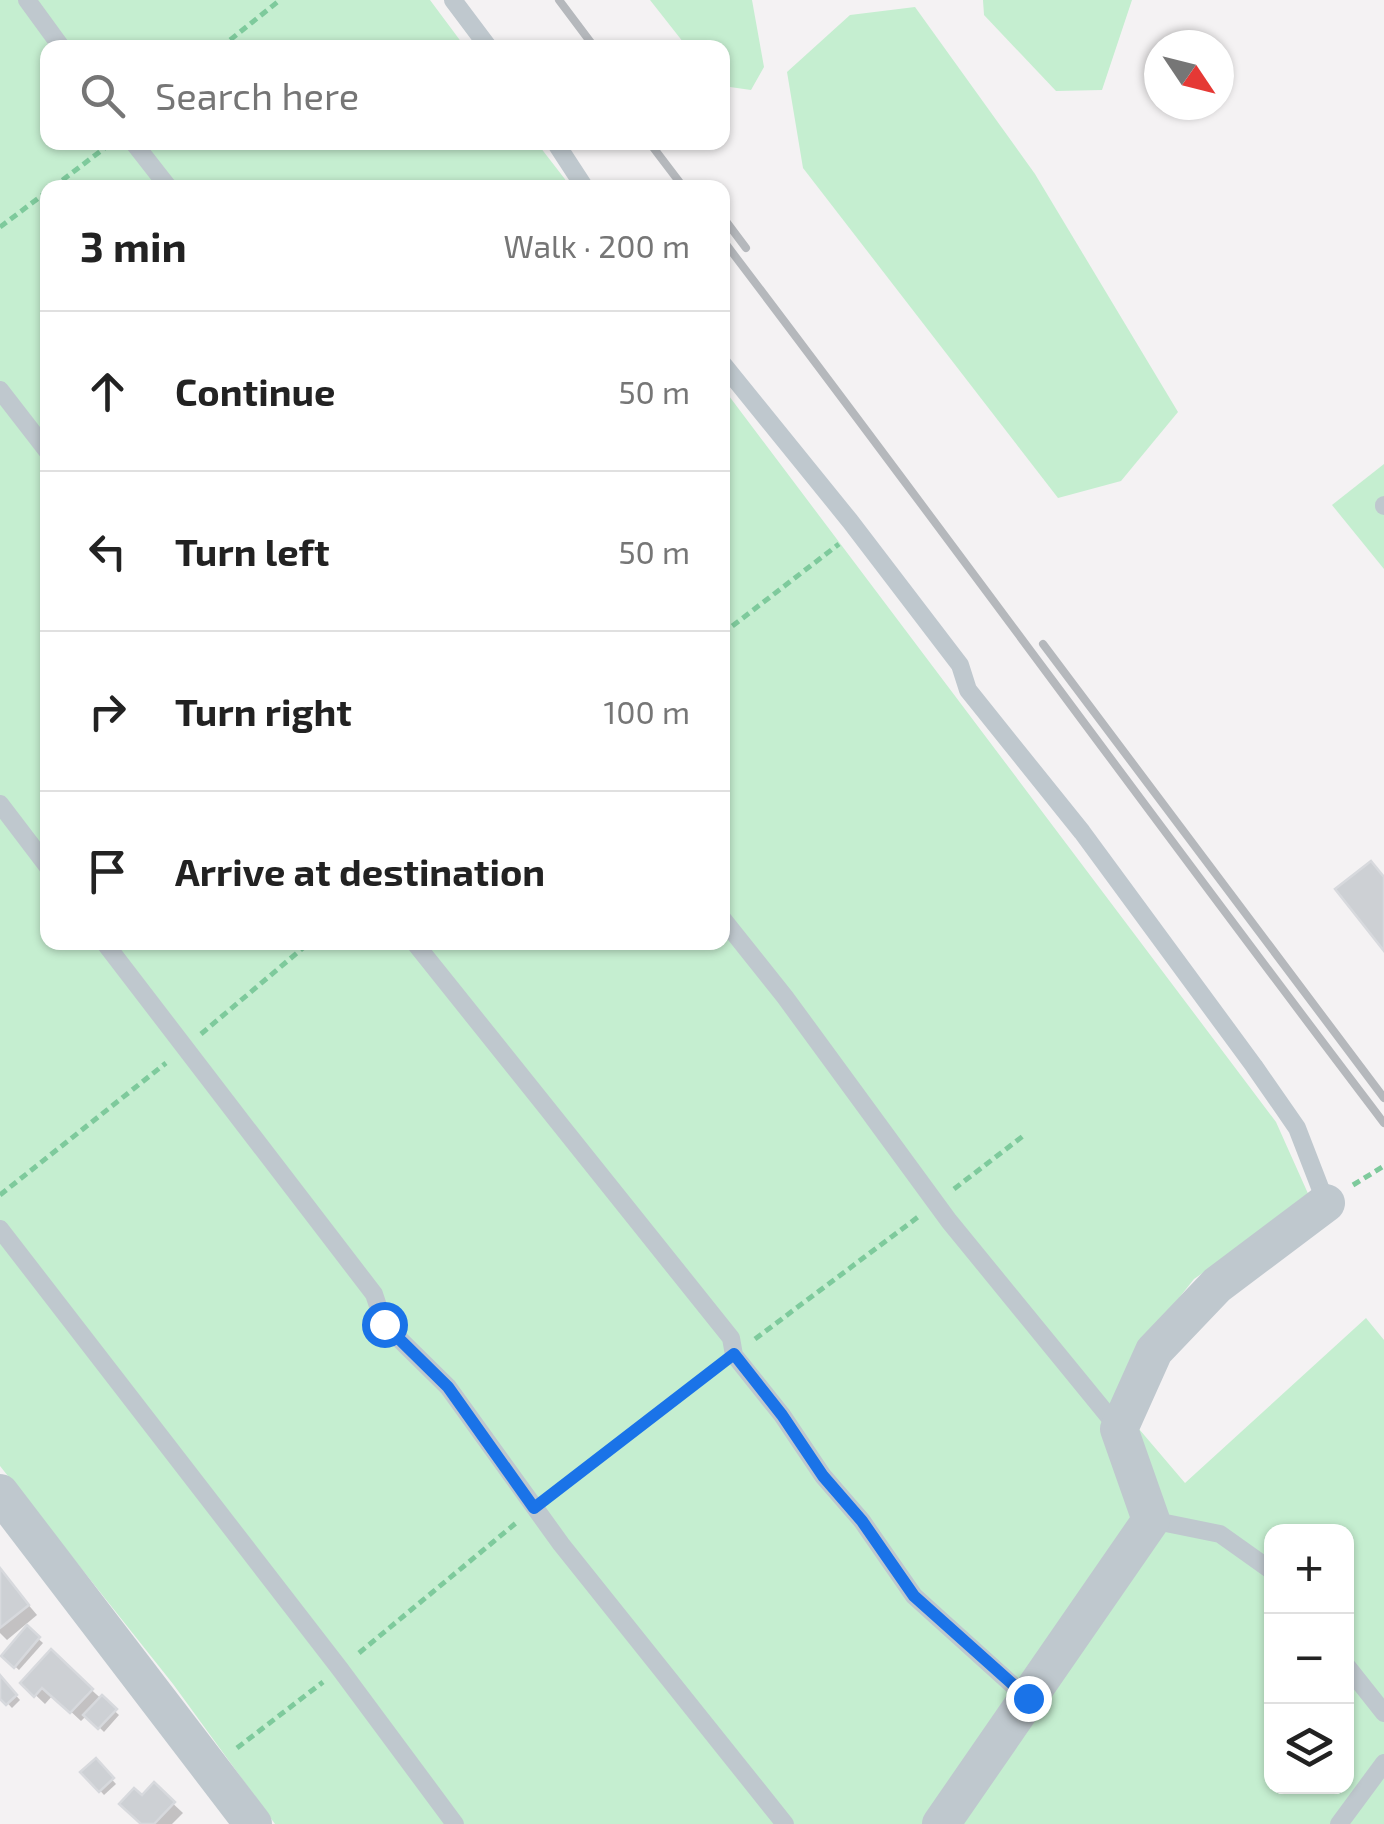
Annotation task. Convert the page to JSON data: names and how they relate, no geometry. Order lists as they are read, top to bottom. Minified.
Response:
{"north":"bottom right","page":{"search":"Search here","heading":["3 min","Walk · 200 m"],"list":[["Continue","50 m"],["Turn left","50 m"],["Turn right","100 m"],"Arrive at destination"],"map_buttons":["+","−"]}}
